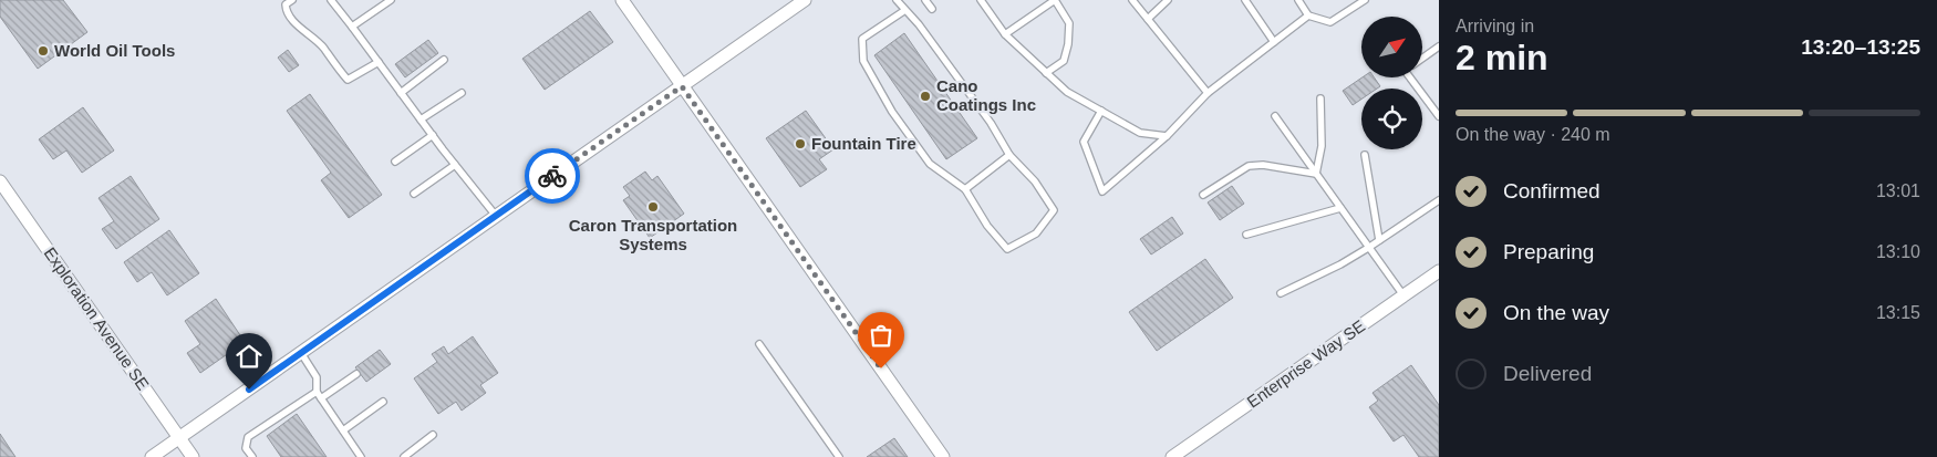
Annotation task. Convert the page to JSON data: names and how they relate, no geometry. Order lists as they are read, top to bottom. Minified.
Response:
{"streets":{"street":["Exploration Avenue SE","Enterprise Way SE"]},"places":["World Oil Tools","Cano Coatings Inc","Fountain Tire","Caron Transportation Systems"],"north":"top right","page":{"heading":["2 min","Arriving in","13:20–13:25"],"bar":"On the way · 240 m","list":[["Confirmed","13:01"],["Preparing","13:10"],["On the way","13:15"],"Delivered"]}}
